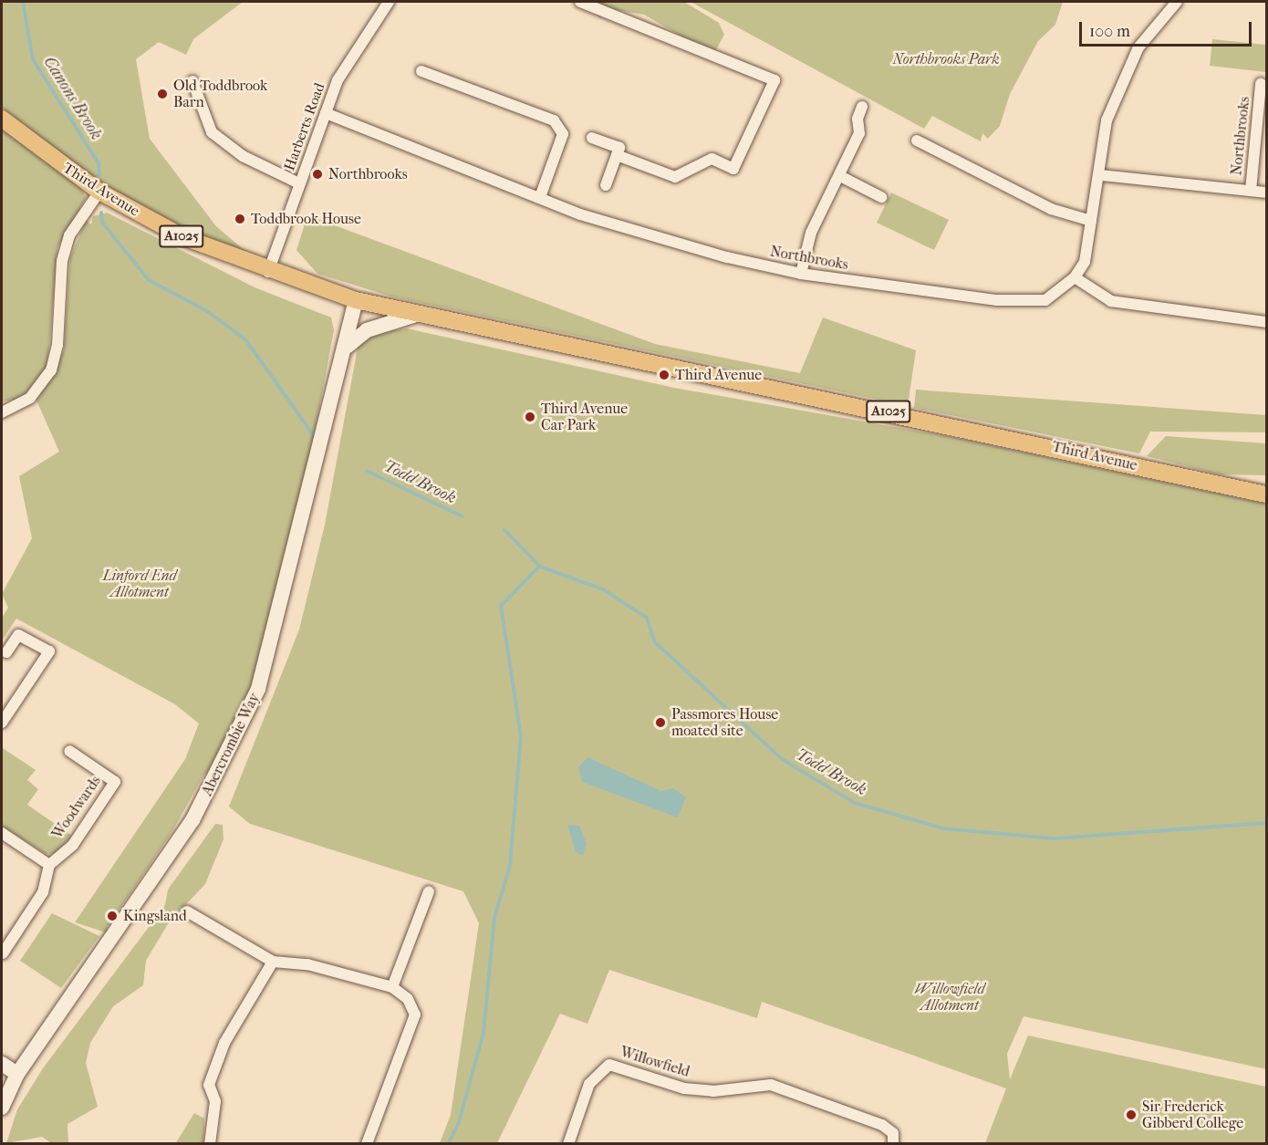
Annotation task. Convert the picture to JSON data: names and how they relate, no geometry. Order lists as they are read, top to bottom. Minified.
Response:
{"streets":{"main road":["Third Avenue","A1025"],"street":["Harberts Road","Northbrooks","Abercrombie Way","Woodwards","Willowfield"]},"crossings":[["Harberts Road","Northbrooks"],["Harberts Road","Third Avenue"],["Third Avenue","Abercrombie Way"]],"water":["Canons Brook","Todd Brook"],"parks":["Northbrooks Park","Linford End Allotment","Willowfield Allotment"],"places":["Old Toddbrook Barn","Northbrooks","Toddbrook House","Third Avenue","Third Avenue Car Park","Passmores House moated site","Kingsland","Sir Frederick Gibberd College"],"scale_bar":"100 m"}
